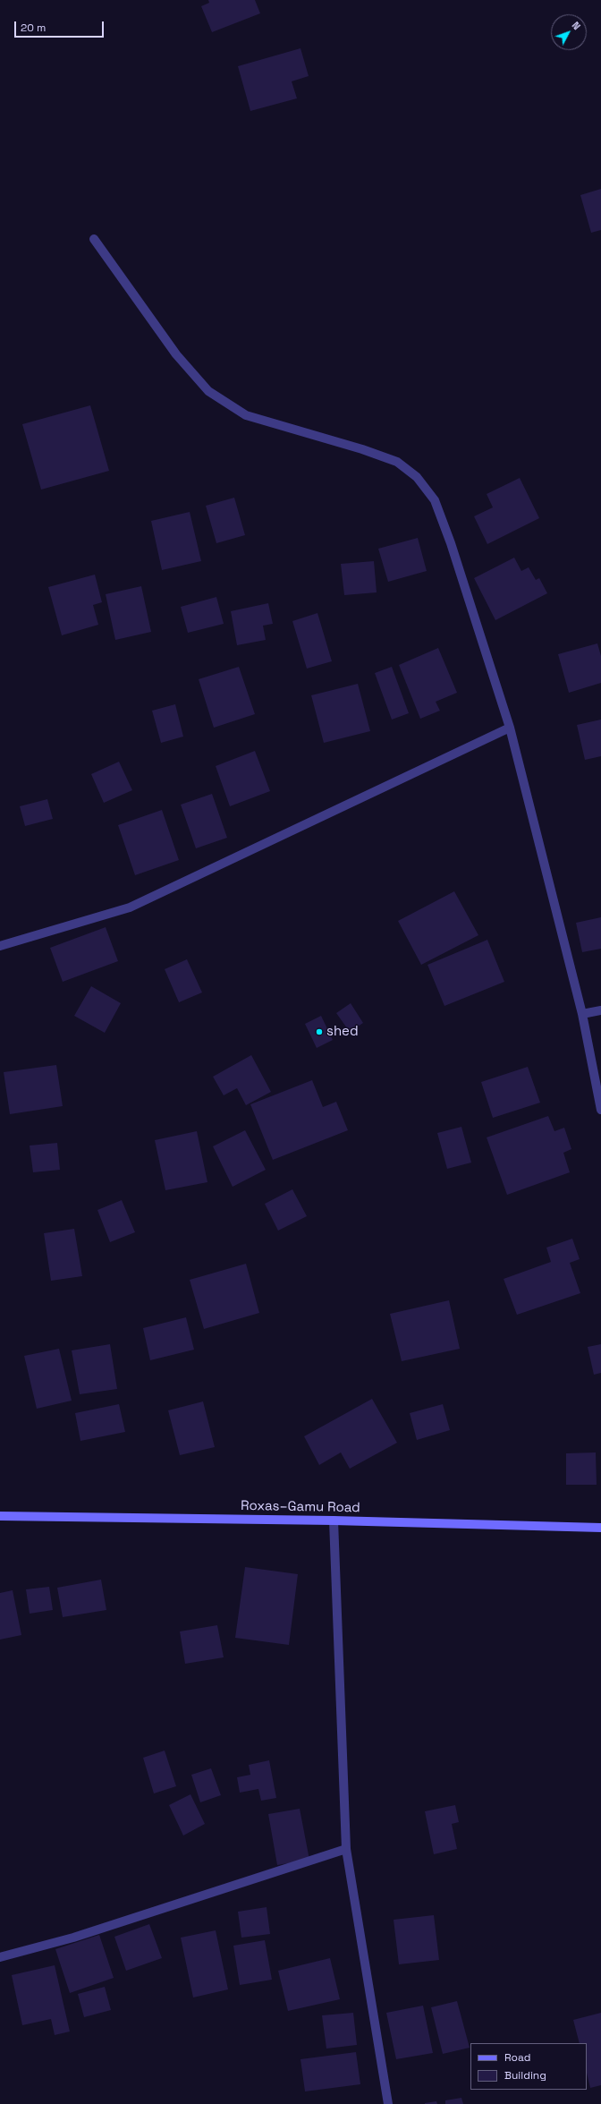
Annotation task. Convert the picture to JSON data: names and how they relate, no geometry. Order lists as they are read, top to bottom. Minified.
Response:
{"streets":{"main road":["Roxas–Gamu Road"]},"places":["shed"],"legend":["Road","Building"],"scale_bar":"20 m","north":"top right"}
